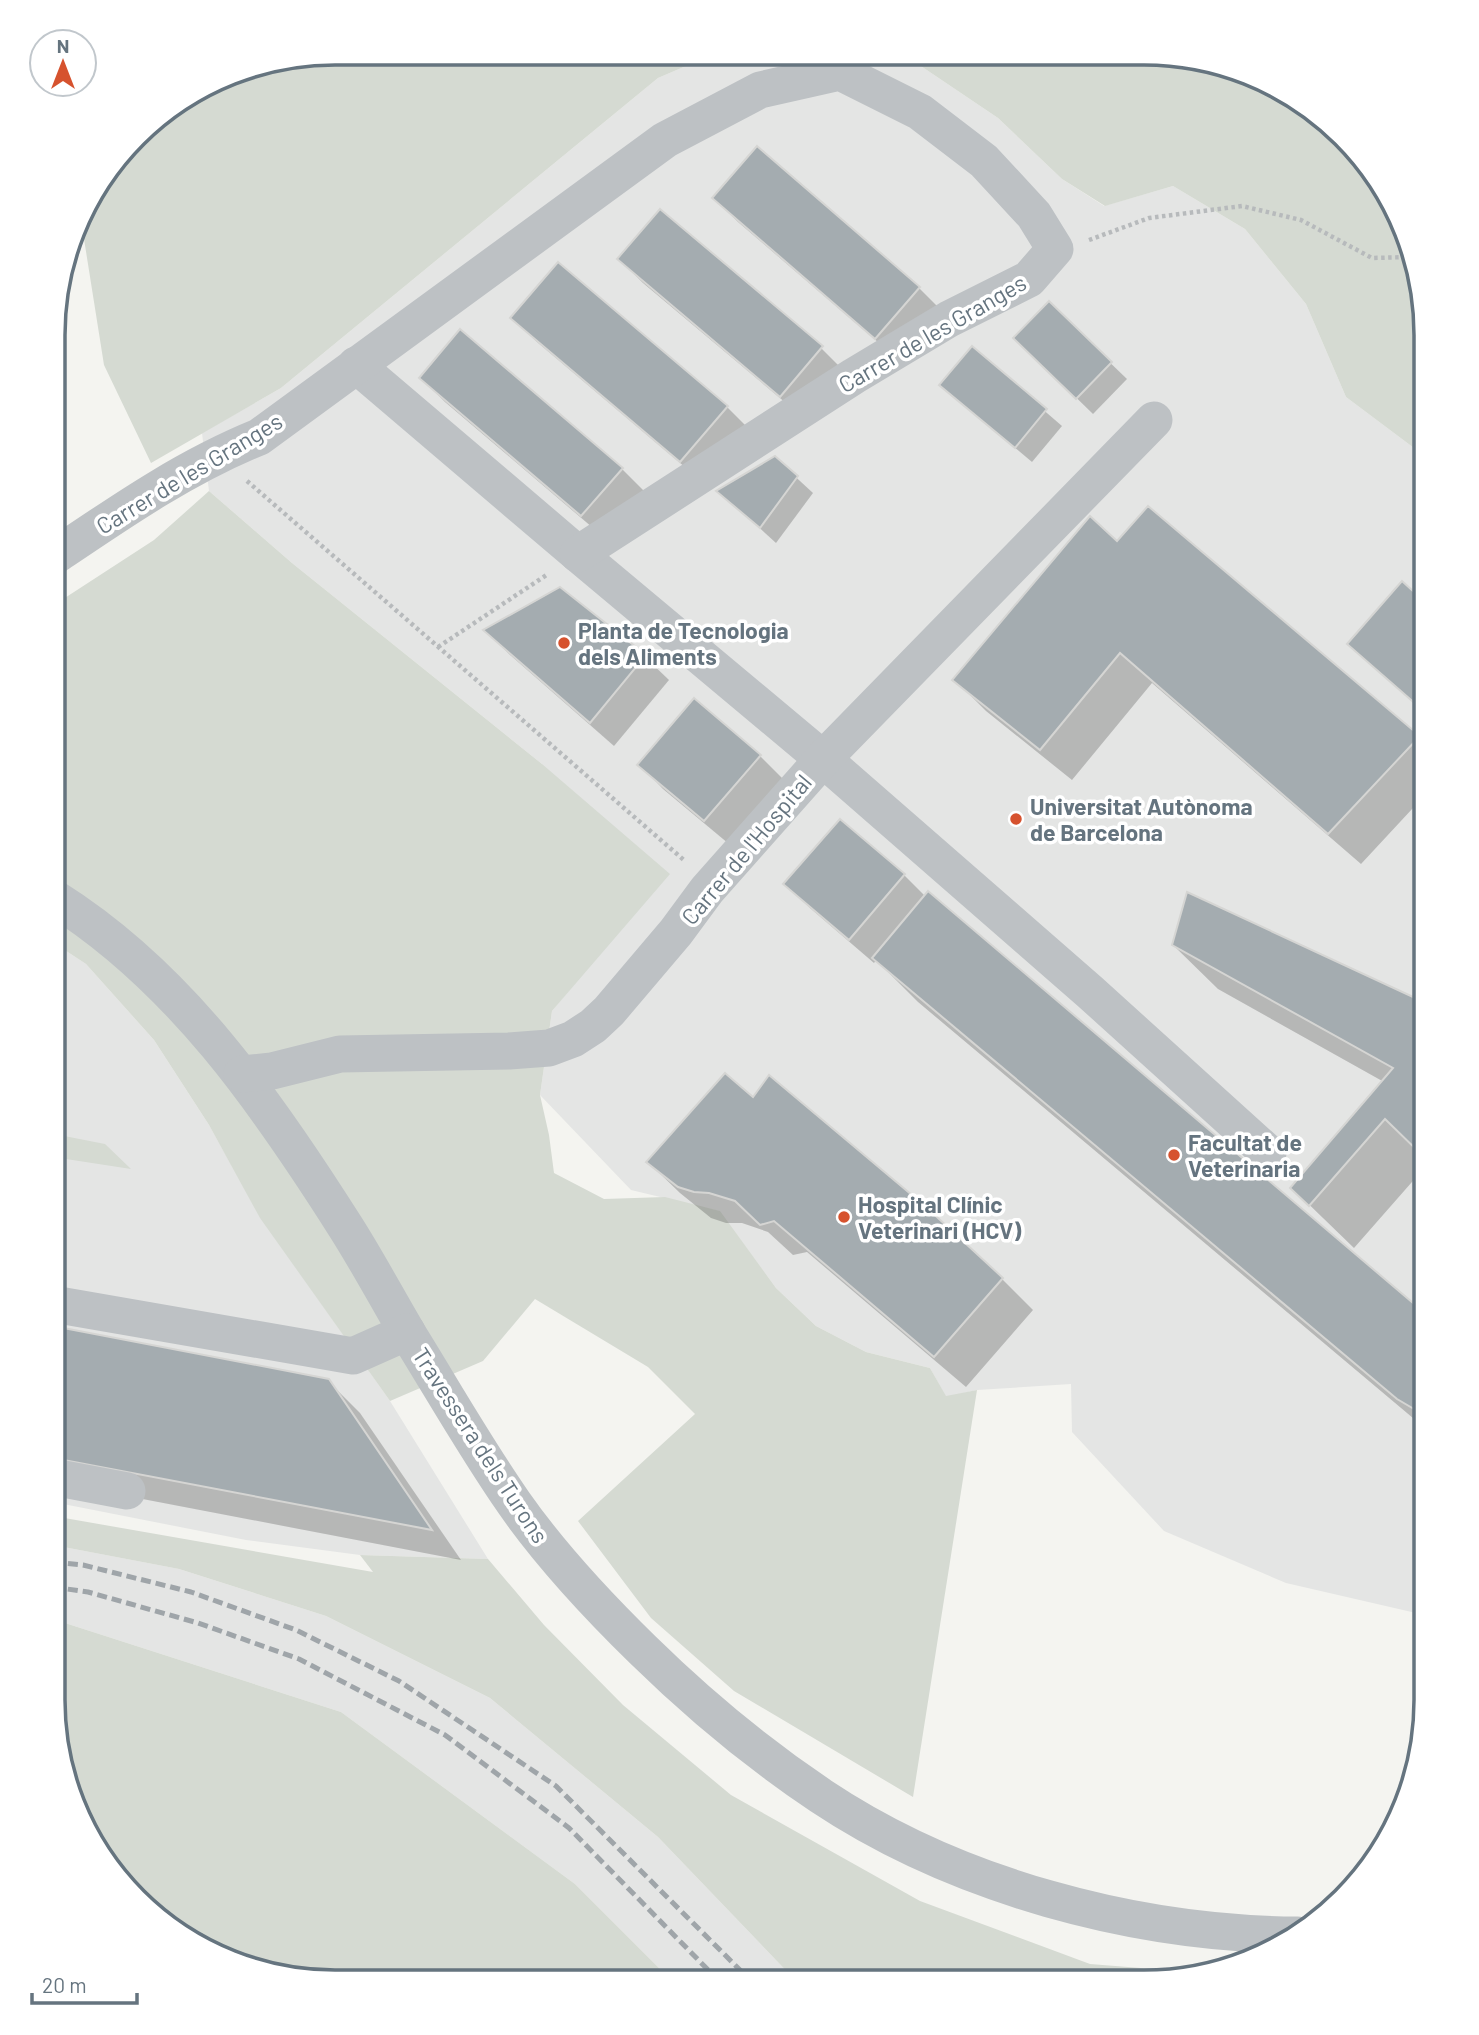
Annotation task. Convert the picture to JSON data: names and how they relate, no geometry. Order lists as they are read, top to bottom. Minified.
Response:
{"streets":{"street":["Carrer de les Granges","Carrer de l'Hospital","Travessera dels Turons"]},"crossings":[["Carrer de l'Hospital","Travessera dels Turons"]],"places":["Planta de Tecnologia dels Aliments","Universitat Autònoma de Barcelona","Facultat de Veterinaria","Hospital Clínic Veterinari (HCV)"],"scale_bar":"20 m","north":"top"}
